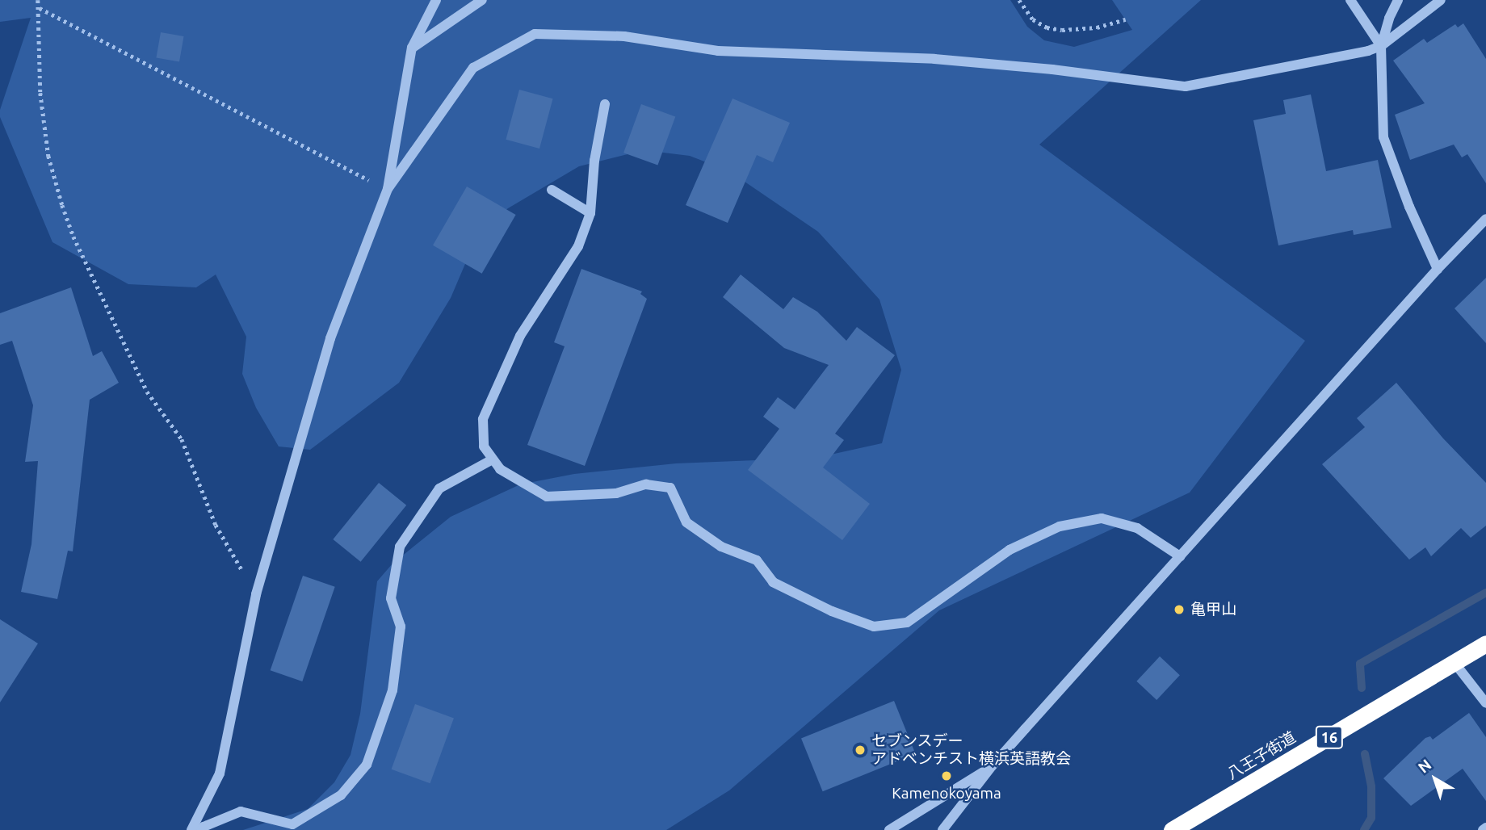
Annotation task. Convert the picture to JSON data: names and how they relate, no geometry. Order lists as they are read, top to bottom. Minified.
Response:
{"streets":{"highway":["16","八王子街道"]},"places":["亀甲山","セブンスデー アドベンチスト横浜英語教会","Kamenokoyama"],"north":"top left"}
